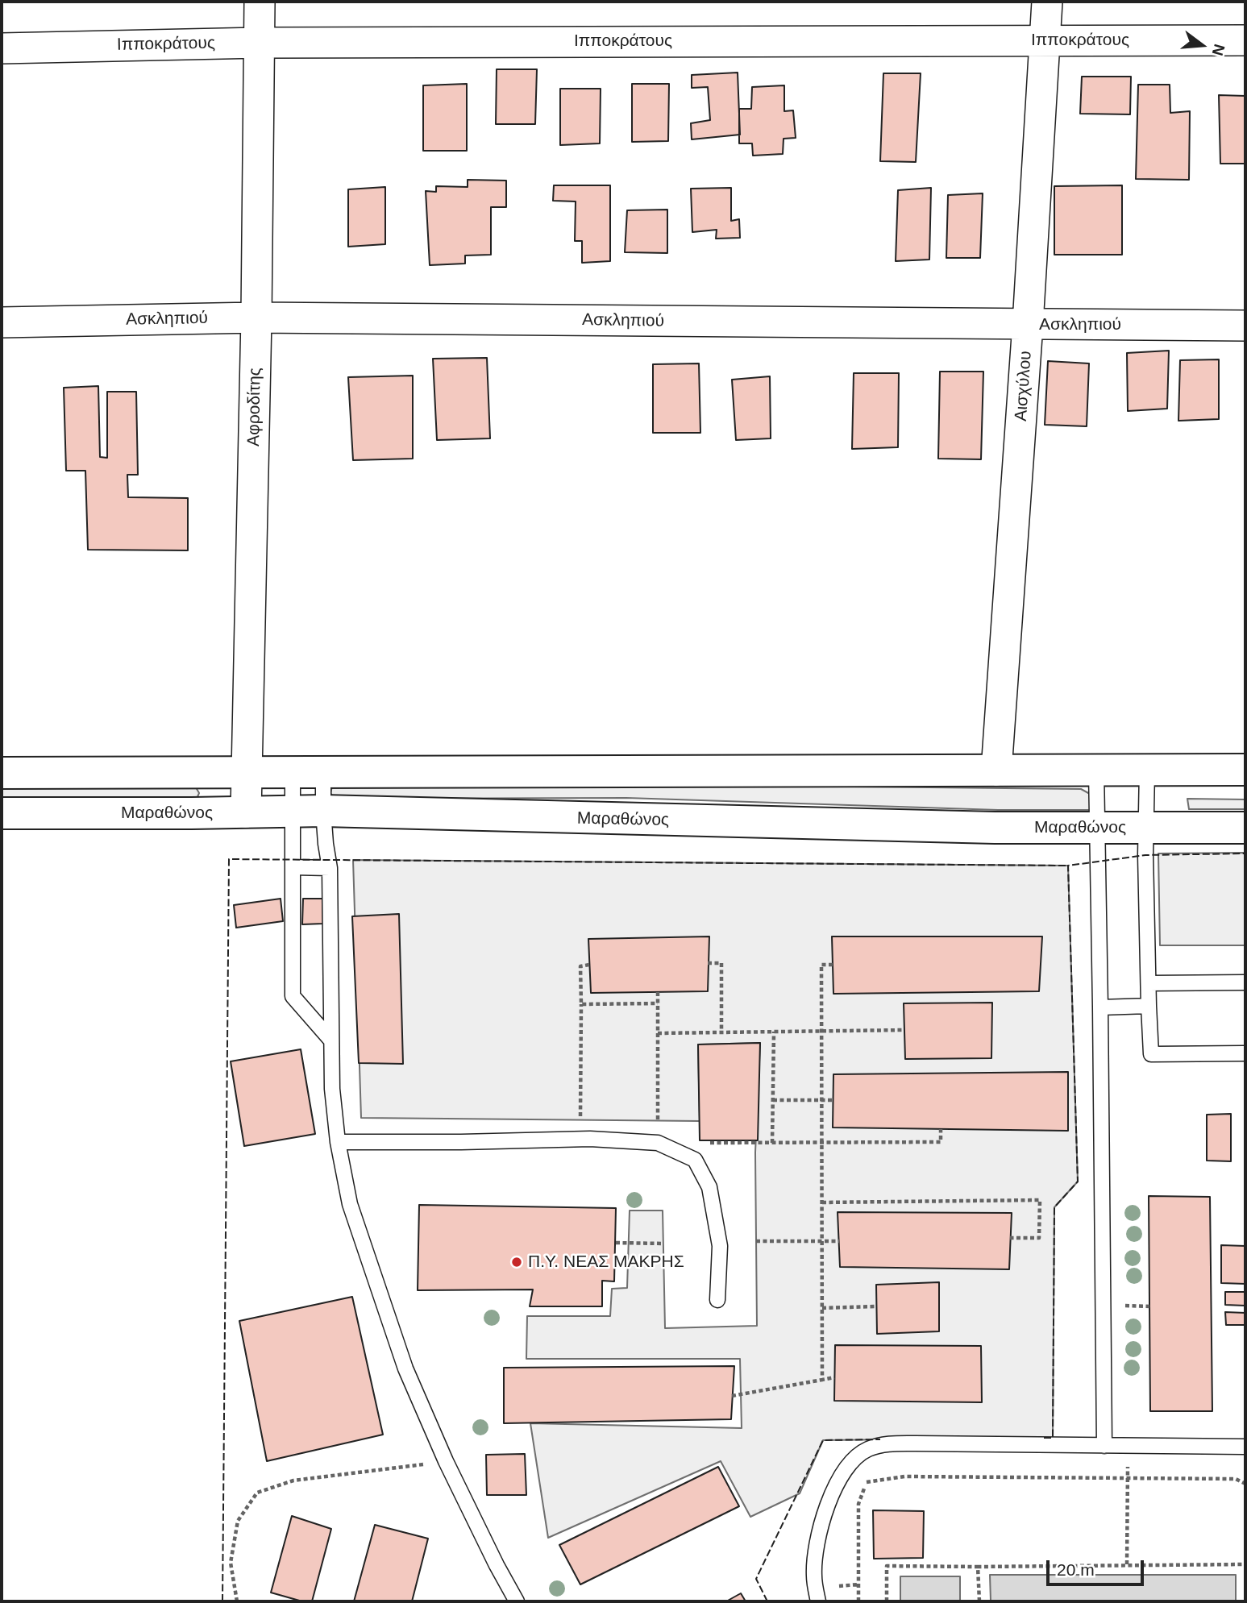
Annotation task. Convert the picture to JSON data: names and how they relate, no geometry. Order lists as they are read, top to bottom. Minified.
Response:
{"streets":{"main road":["Μαραθώνος"],"street":["Ιπποκράτους","Ασκληπιού","Αισχύλου","Αφροδίτης"]},"crossings":[["Ιπποκράτους","Αισχύλου"],["Ιπποκράτους","Αφροδίτης"],["Ασκληπιού","Αισχύλου"],["Ασκληπιού","Αφροδίτης"],["Αφροδίτης","Μαραθώνος"]],"places":["Π.Υ. ΝΕΑΣ ΜΑΚΡΗΣ"],"scale_bar":"20 m","north":"right"}
